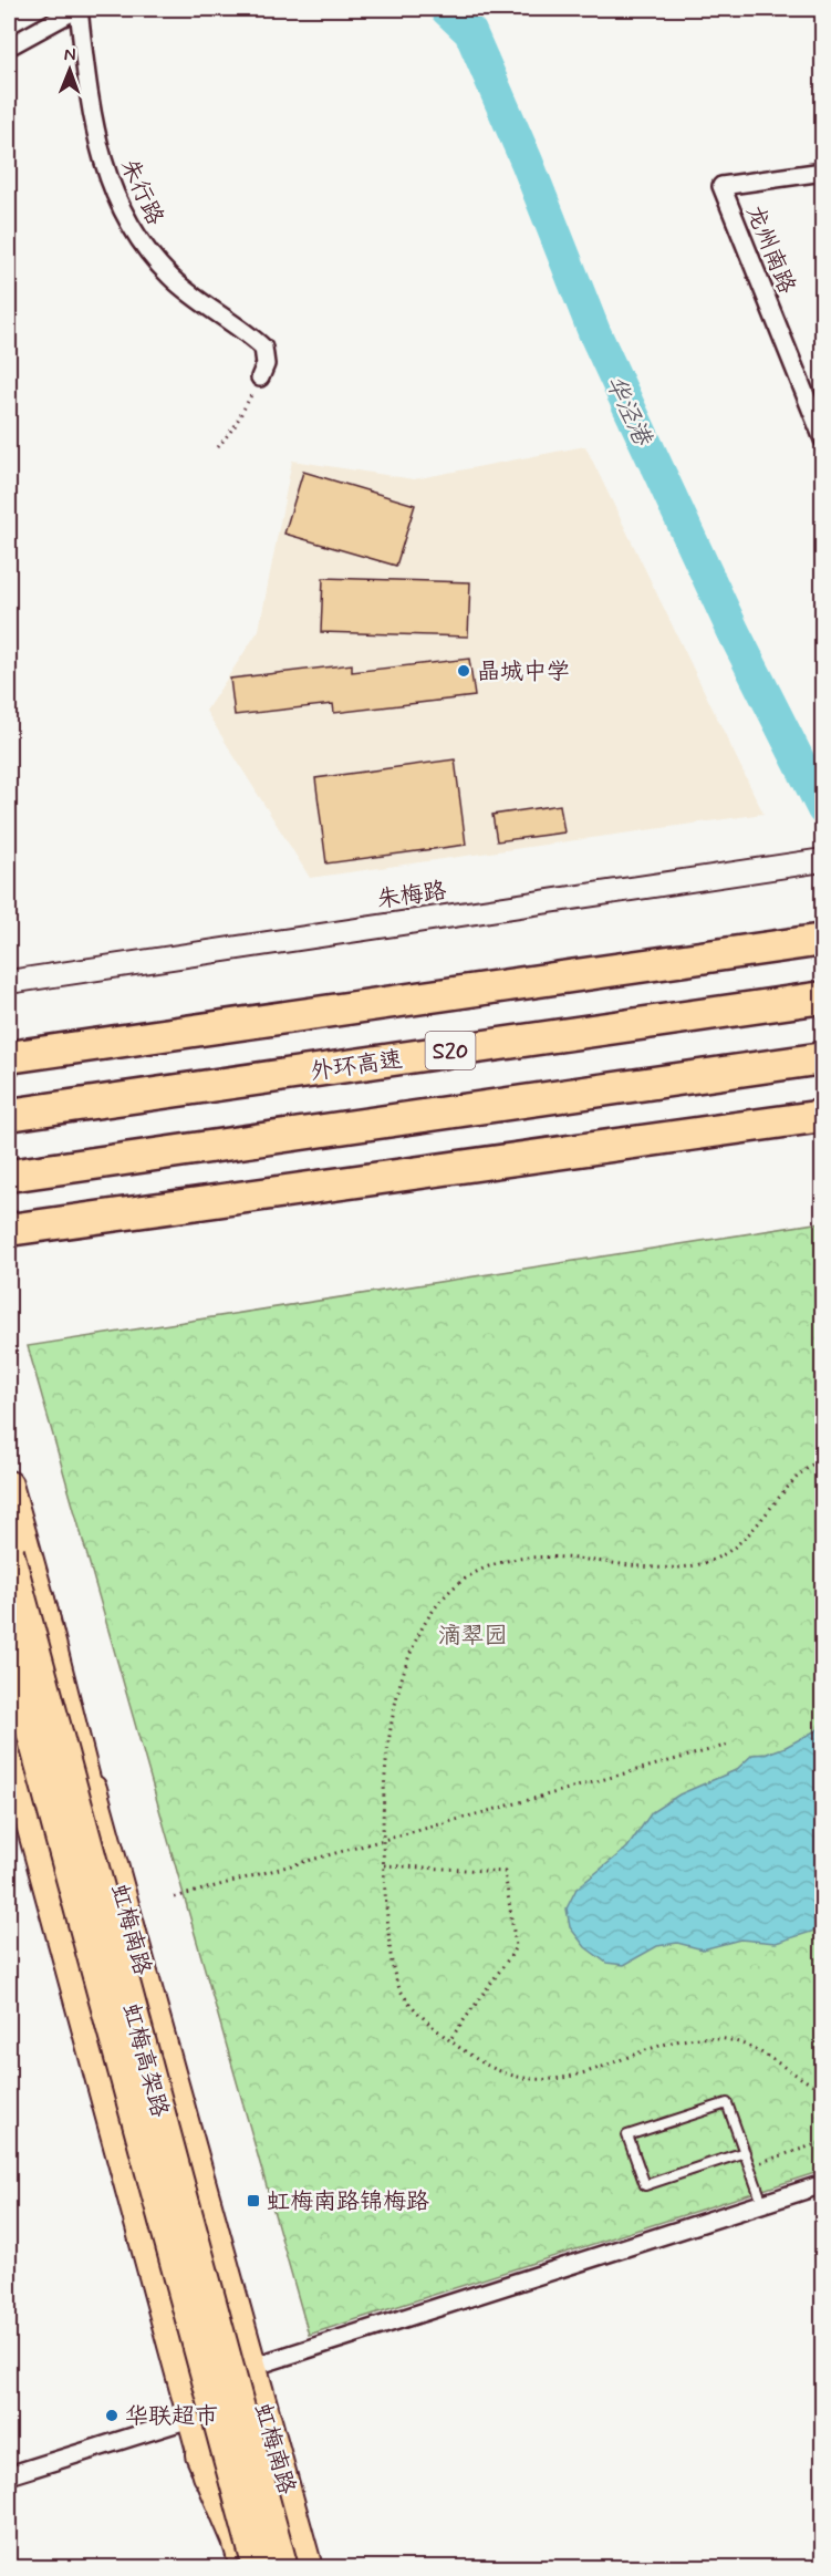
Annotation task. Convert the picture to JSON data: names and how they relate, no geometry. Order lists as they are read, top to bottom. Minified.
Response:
{"streets":{"highway":["S20","外环高速","虹梅高架路"],"main road":["虹梅南路"],"street":["朱行路","龙州南路","朱梅路"]},"water":["华泾港"],"parks":["滴翠园"],"places":{"other":["晶城中学","华联超市"],"transit":["虹梅南路锦梅路"]},"north":"top"}
